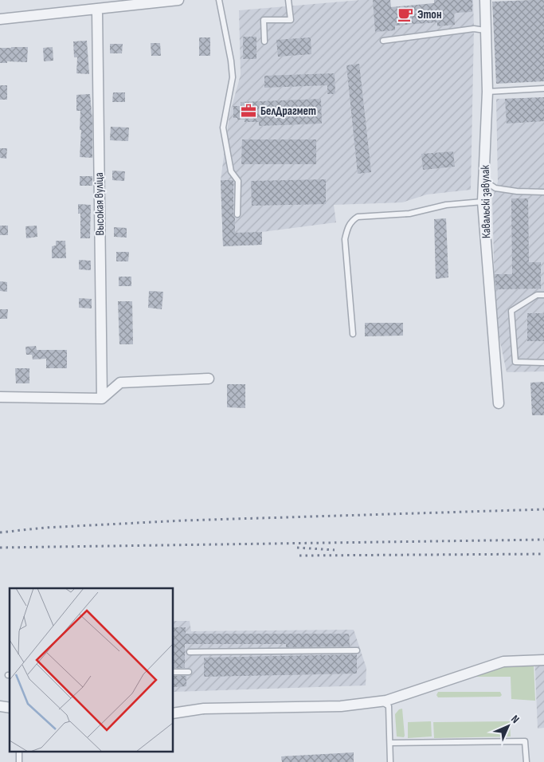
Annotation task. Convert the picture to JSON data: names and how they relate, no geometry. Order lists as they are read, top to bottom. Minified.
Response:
{"streets":{"street":["Кавальскі завулак","Высокая вуліца"]},"places":{"cafe":["Этон"],"office":["БелДрагмет"]},"north":"top right"}
